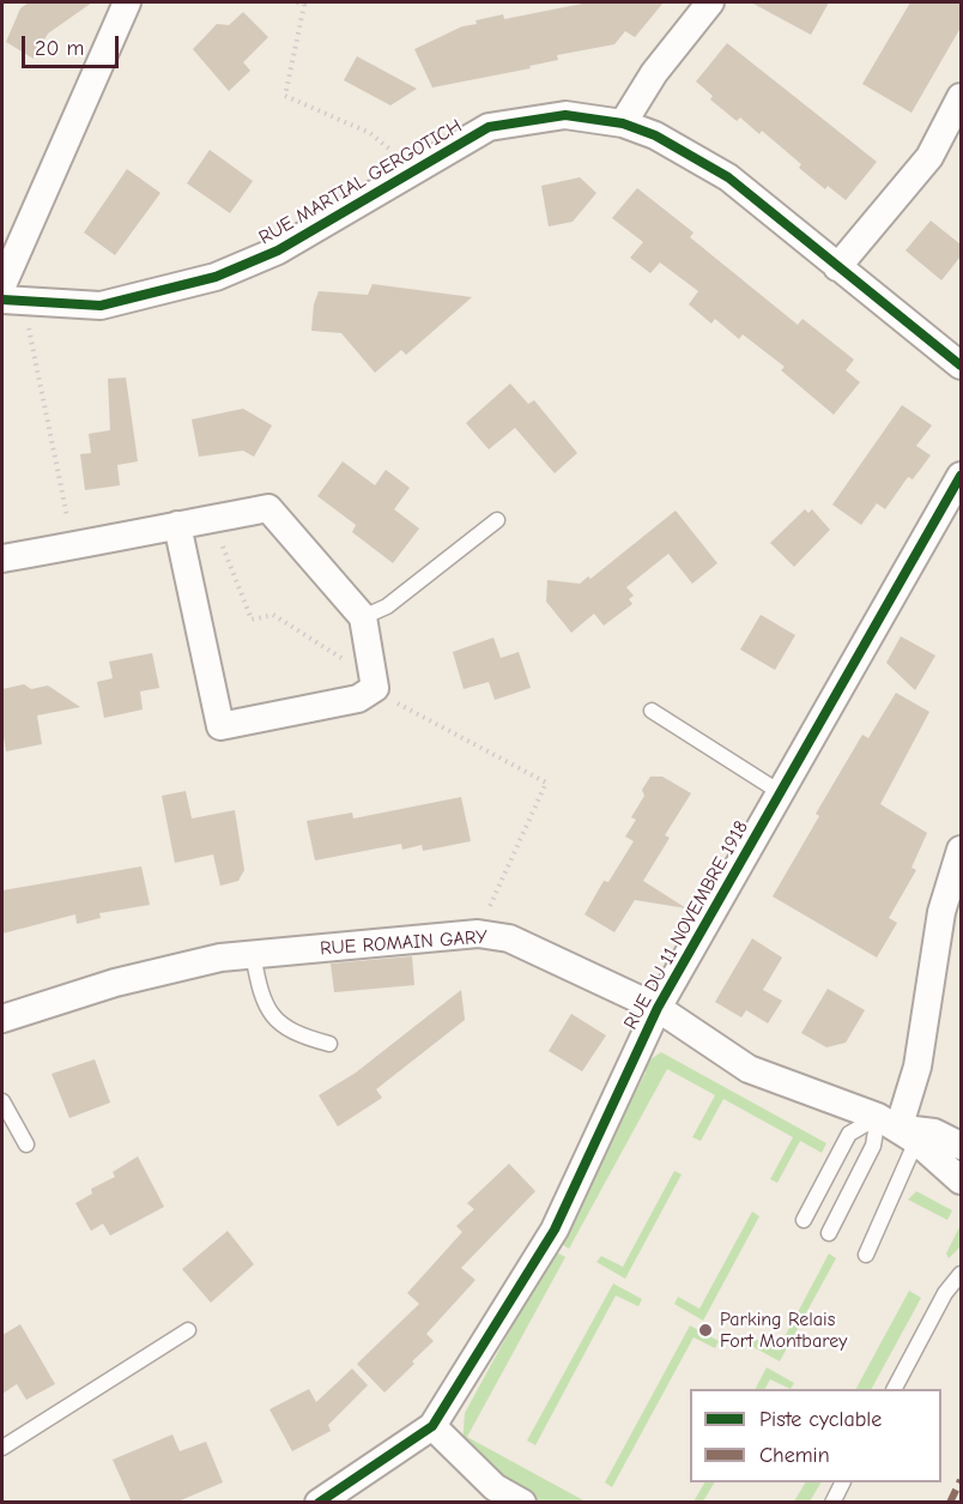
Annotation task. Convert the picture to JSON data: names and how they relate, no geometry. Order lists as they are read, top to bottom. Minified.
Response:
{"streets":{"street":["RUE MARTIAL GERGOTICH","RUE DU 11 NOVEMBRE 1918","RUE ROMAIN GARY"]},"crossings":[["RUE DU 11 NOVEMBRE 1918","RUE ROMAIN GARY"]],"places":["Parking Relais Fort Montbarey"],"legend":["Piste cyclable","Chemin"],"scale_bar":"20 m"}
